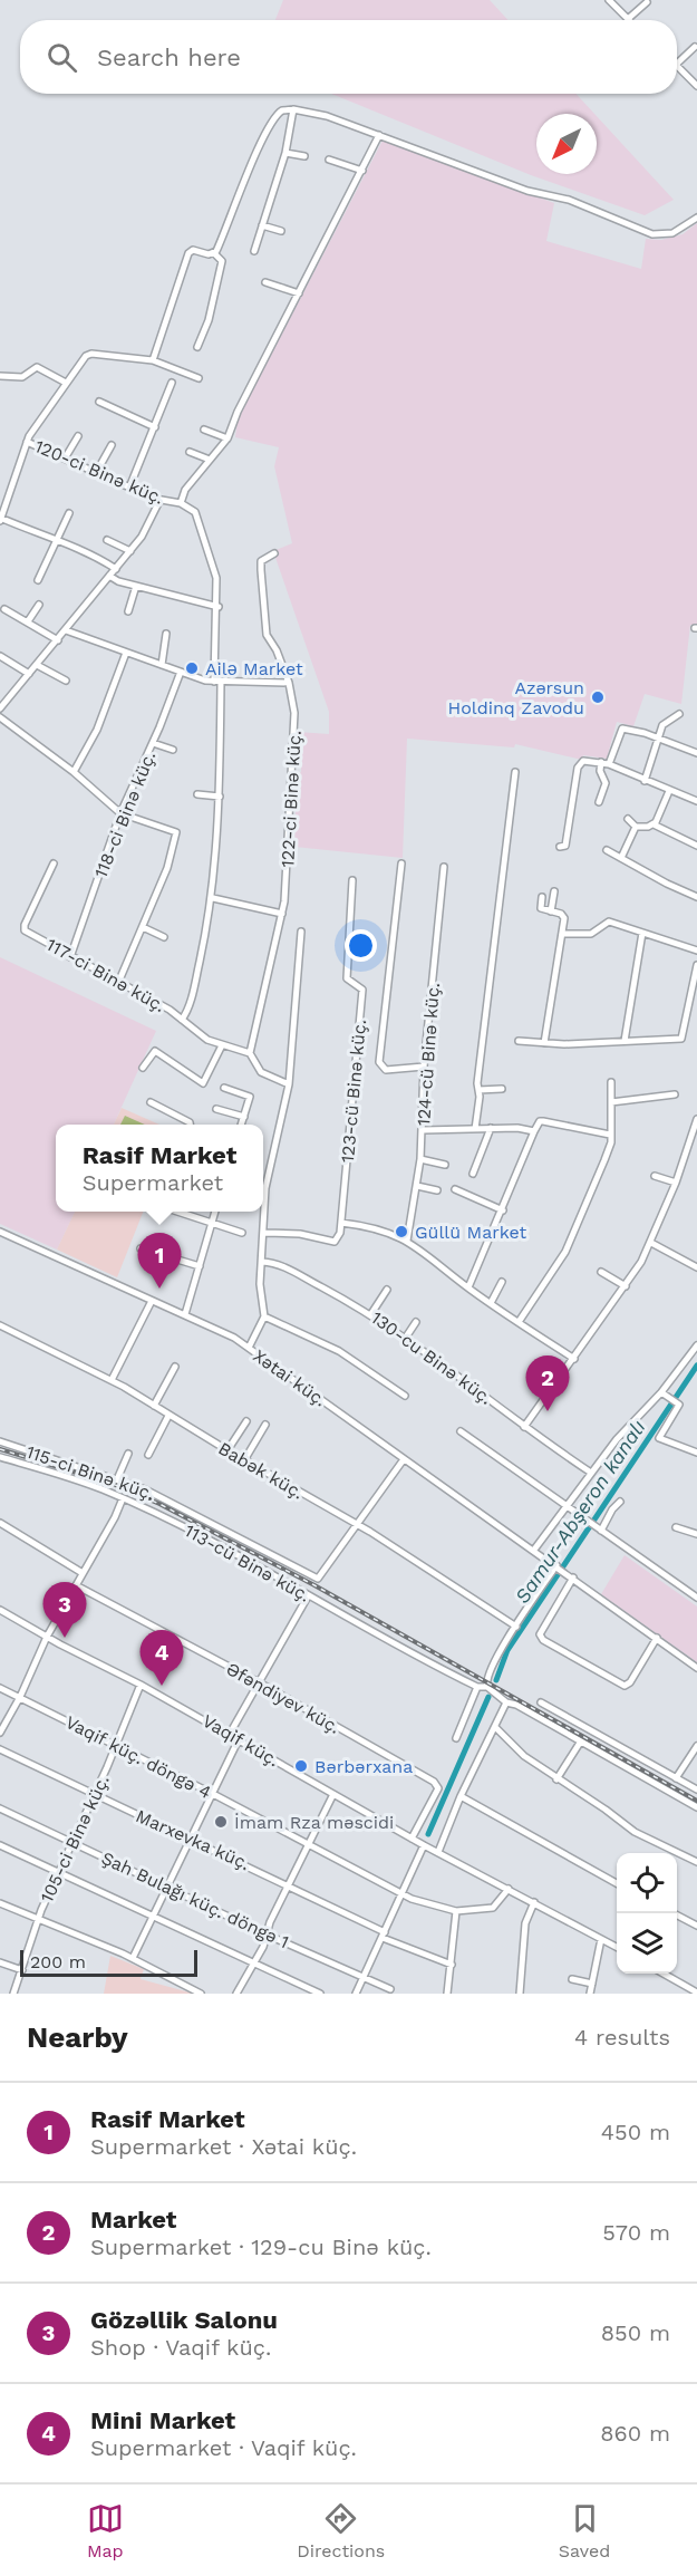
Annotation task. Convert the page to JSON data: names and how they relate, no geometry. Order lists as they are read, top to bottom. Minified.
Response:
{"streets":{"street":["120-ci Binə küç.","122-ci Binə küç.","118-ci Binə küç.","117-ci Binə küç.","124-cü Binə küç.","123-cü Binə küç.","130-cu Binə küç.","Xətai küç.","Babək küç.","115-ci Binə küç.","113-cü Binə küç.","Əfəndiyev küç.","Vaqif küç.","Vaqif küç. döngə 4","105-ci Binə küç.","Marxevka küç.","Şah Bulağı küç. döngə 1"]},"crossings":[["120-ci Binə küç.","117-ci Binə küç."],["122-ci Binə küç.","117-ci Binə küç."],["118-ci Binə küç.","117-ci Binə küç."],["Babək küç.","115-ci Binə küç."],["Əfəndiyev küç.","Vaqif küç."],["Vaqif küç.","105-ci Binə küç."],["Vaqif küç. döngə 4","105-ci Binə küç."],["105-ci Binə küç.","Marxevka küç."],["105-ci Binə küç.","Şah Bulağı küç. döngə 1"]],"water":["Samur-Abşeron kanalı"],"places":["Ailә Market","Azərsun Holdinq Zavodu","Güllü Market","Bərbərxana","İmam Rza məscidi"],"scale_bar":"200 m","north":"bottom left","page":{"search":"Search here","popup":["Rasif Market","Supermarket"],"pins":["1","2","3","4"],"scale":"200 m","heading":["Nearby","4 results"],"list":[{"mark":"1","name":"Rasif Market","note":"Supermarket · Xətai küç.","value":"450 m"},{"mark":"2","name":"Market","note":"Supermarket · 129-cu Binə küç.","value":"570 m"},{"mark":"3","name":"Gözəllik Salonu","note":"Shop · Vaqif küç.","value":"850 m"},{"mark":"4","name":"Mini Market","note":"Supermarket · Vaqif küç.","value":"860 m"}],"nav":["Map","Directions","Saved"]}}
